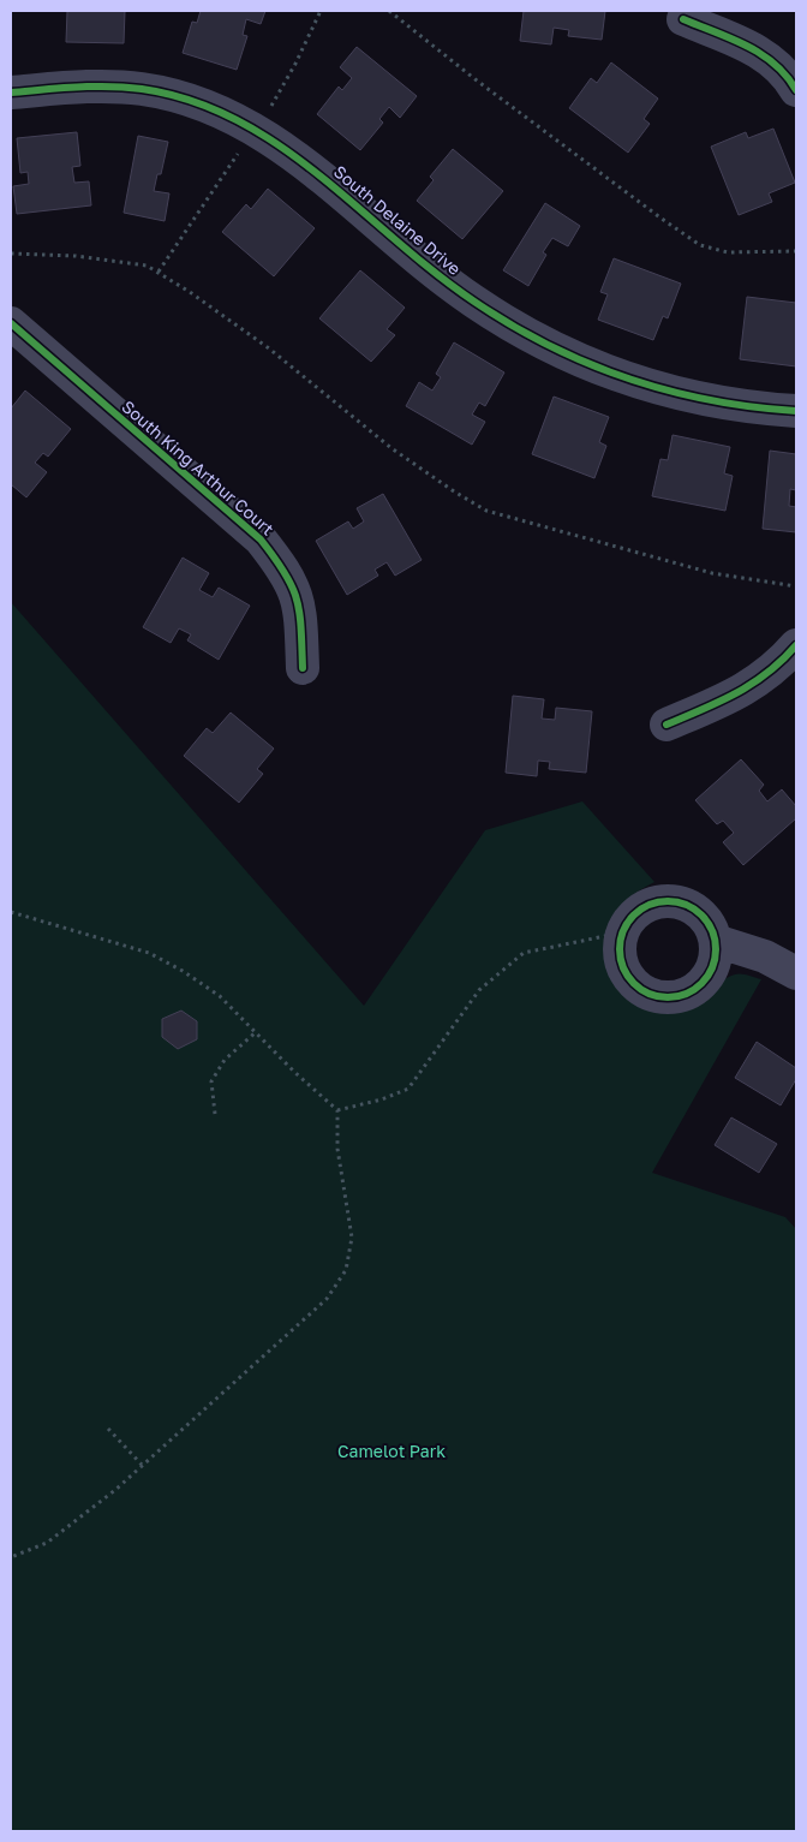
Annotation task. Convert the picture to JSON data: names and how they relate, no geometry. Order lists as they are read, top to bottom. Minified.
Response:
{"streets":{"street":["South Delaine Drive","South King Arthur Court"]},"parks":["Camelot Park"]}
